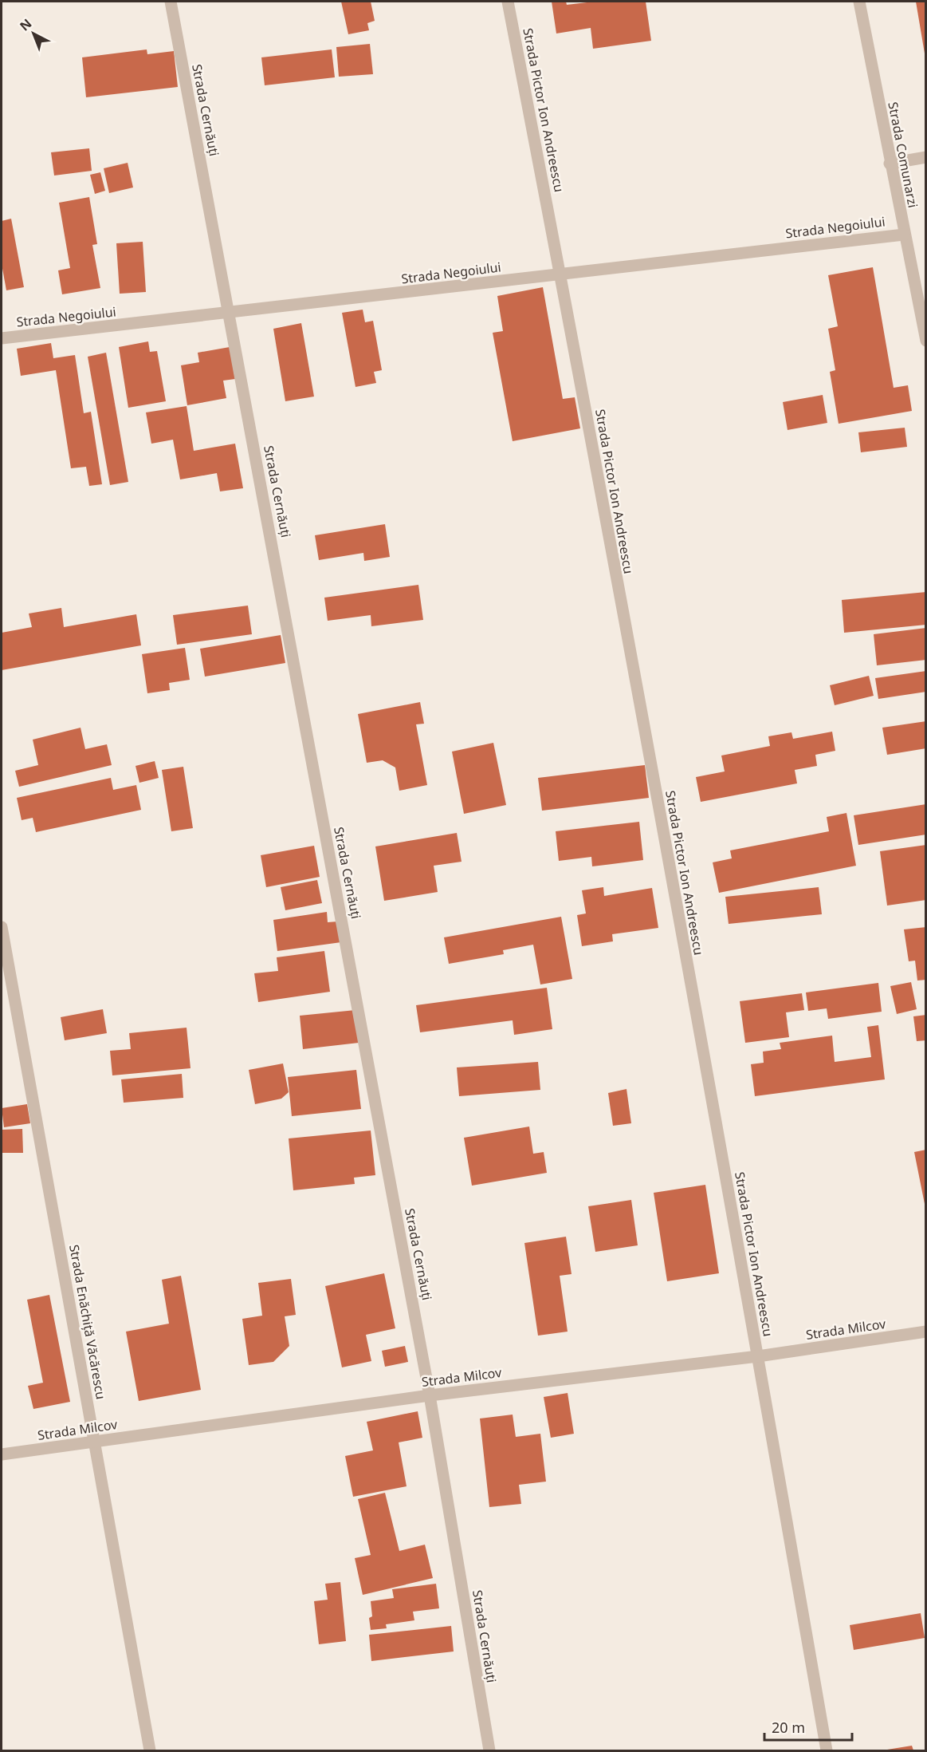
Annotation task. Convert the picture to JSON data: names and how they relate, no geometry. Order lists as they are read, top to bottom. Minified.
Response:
{"streets":{"street":["Strada Cernăuți","Strada Pictor Ion Andreescu","Strada Comunarzi","Strada Negoiului","Strada Enăchiță Văcărescu","Strada Milcov"]},"crossings":[["Strada Cernăuți","Strada Negoiului"],["Strada Cernăuți","Strada Milcov"],["Strada Pictor Ion Andreescu","Strada Negoiului"],["Strada Pictor Ion Andreescu","Strada Milcov"],["Strada Comunarzi","Strada Negoiului"],["Strada Enăchiță Văcărescu","Strada Milcov"]],"scale_bar":"20 m","north":"top left"}
